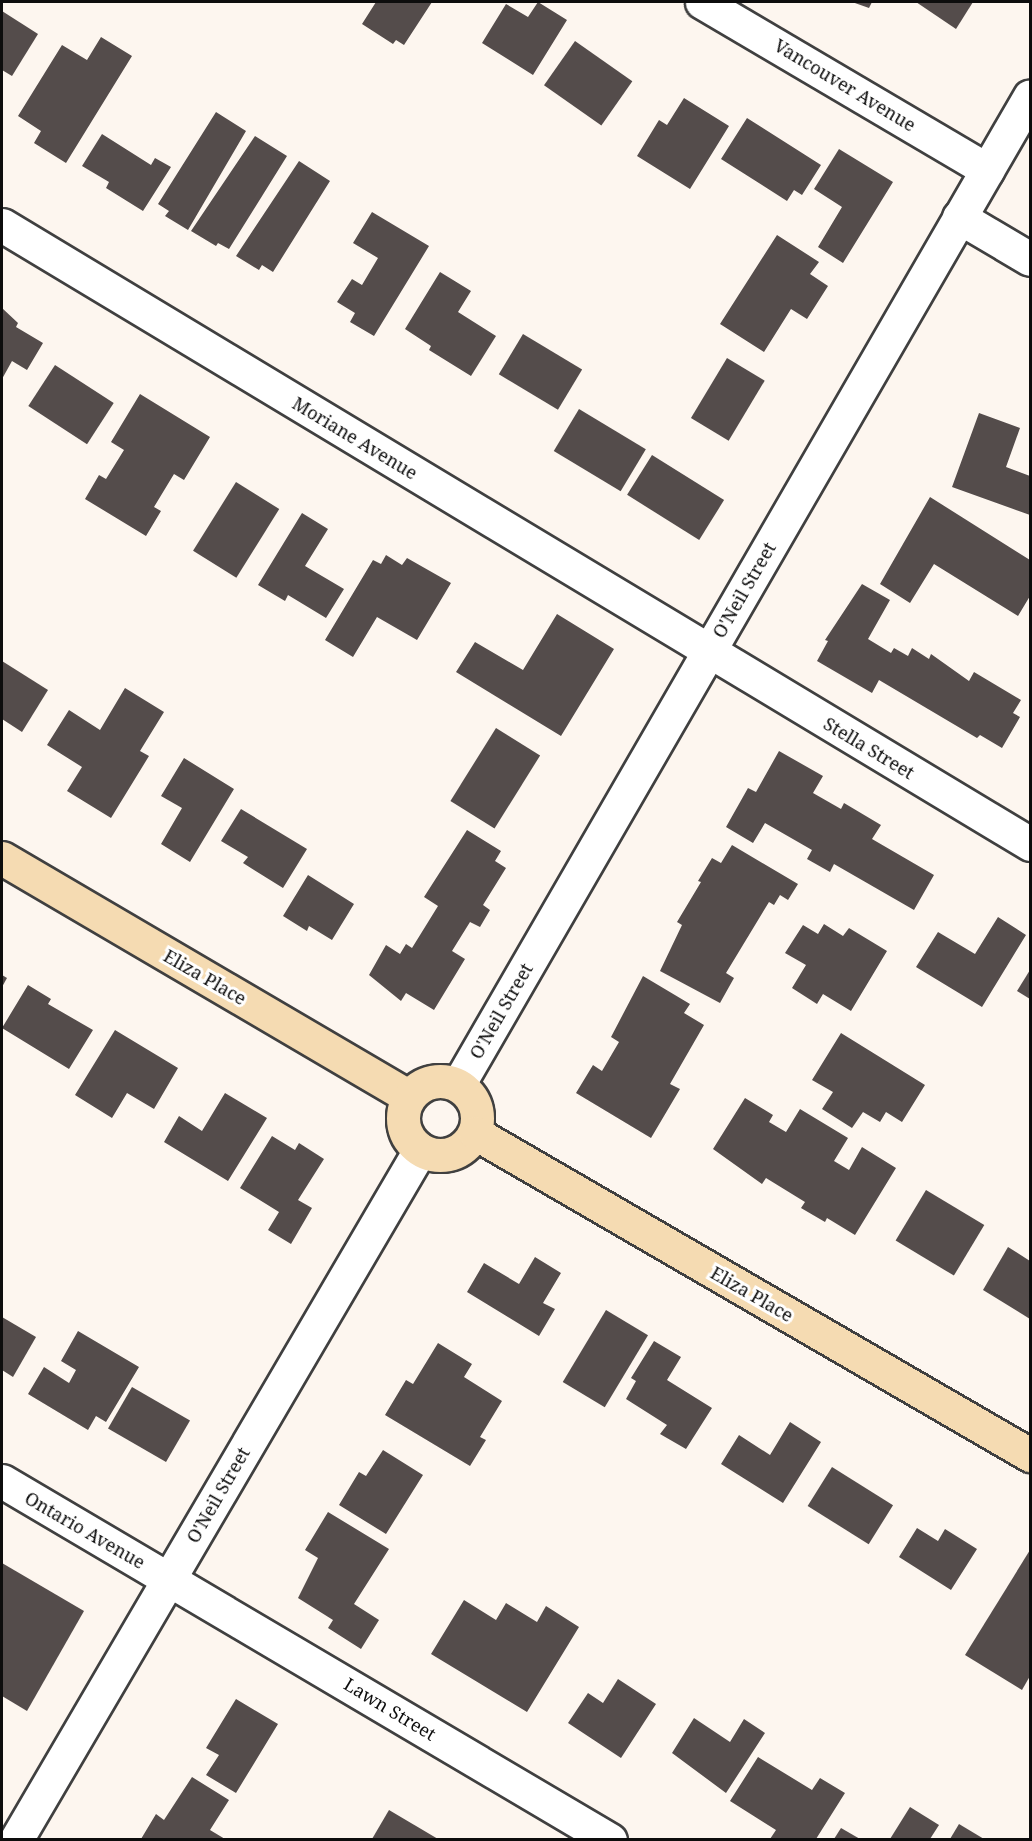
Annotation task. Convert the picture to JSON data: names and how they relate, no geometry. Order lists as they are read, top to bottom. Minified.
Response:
{"streets":{"street":["Vancouver Avenue","Moriane Avenue","O'Neil Street","Stella Street","Eliza Place","Ontario Avenue","Lawn Street"]},"crossings":[["Vancouver Avenue","O'Neil Street"],["Moriane Avenue","O'Neil Street"],["Moriane Avenue","Stella Street"],["O'Neil Street","Stella Street"],["O'Neil Street","Eliza Place"],["O'Neil Street","Ontario Avenue"],["O'Neil Street","Lawn Street"],["Ontario Avenue","Lawn Street"]]}
